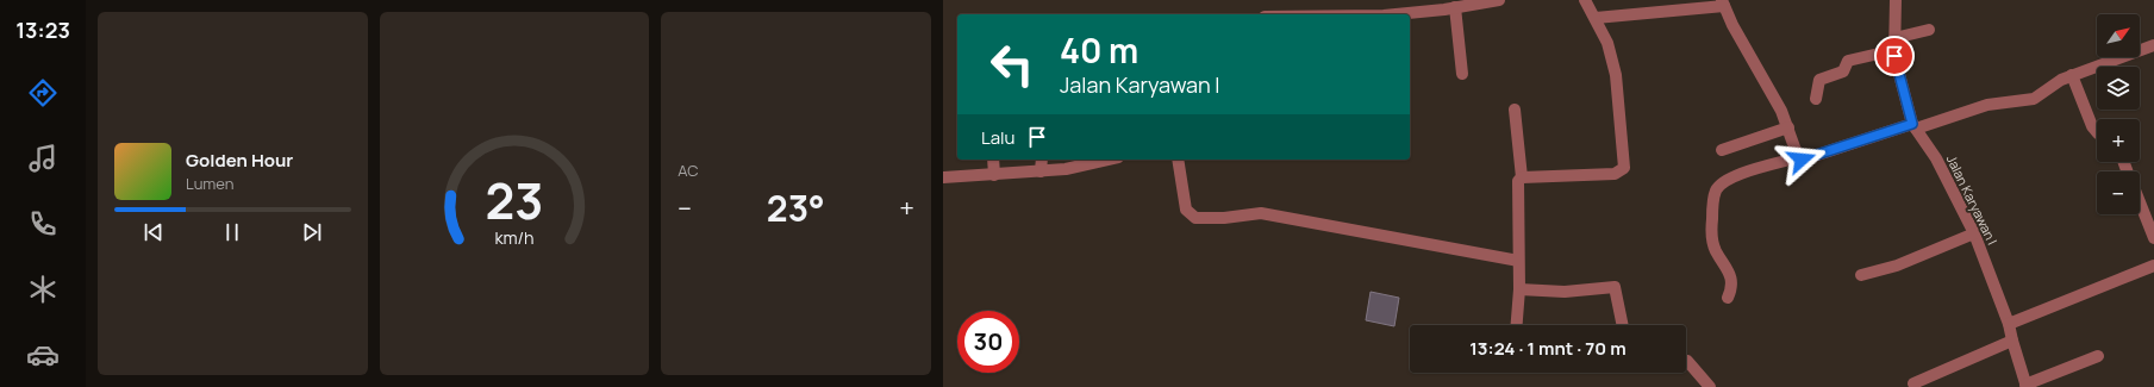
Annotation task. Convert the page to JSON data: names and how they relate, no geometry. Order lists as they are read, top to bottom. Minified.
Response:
{"streets":{"street":["Jalan Karyawan I"]},"north":"top right","page":{"tabs":"13:23","tile":"AC","map_buttons":["+","−"],"turn":["40 m","Jalan Karyawan I"],"then":"Lalu","song":["Golden Hour","Lumen"],"heat":["−","23°","+"],"limit":"30","trip":"13:24 · 1 mnt · 70 m","gauge":["23","km/h"]}}
